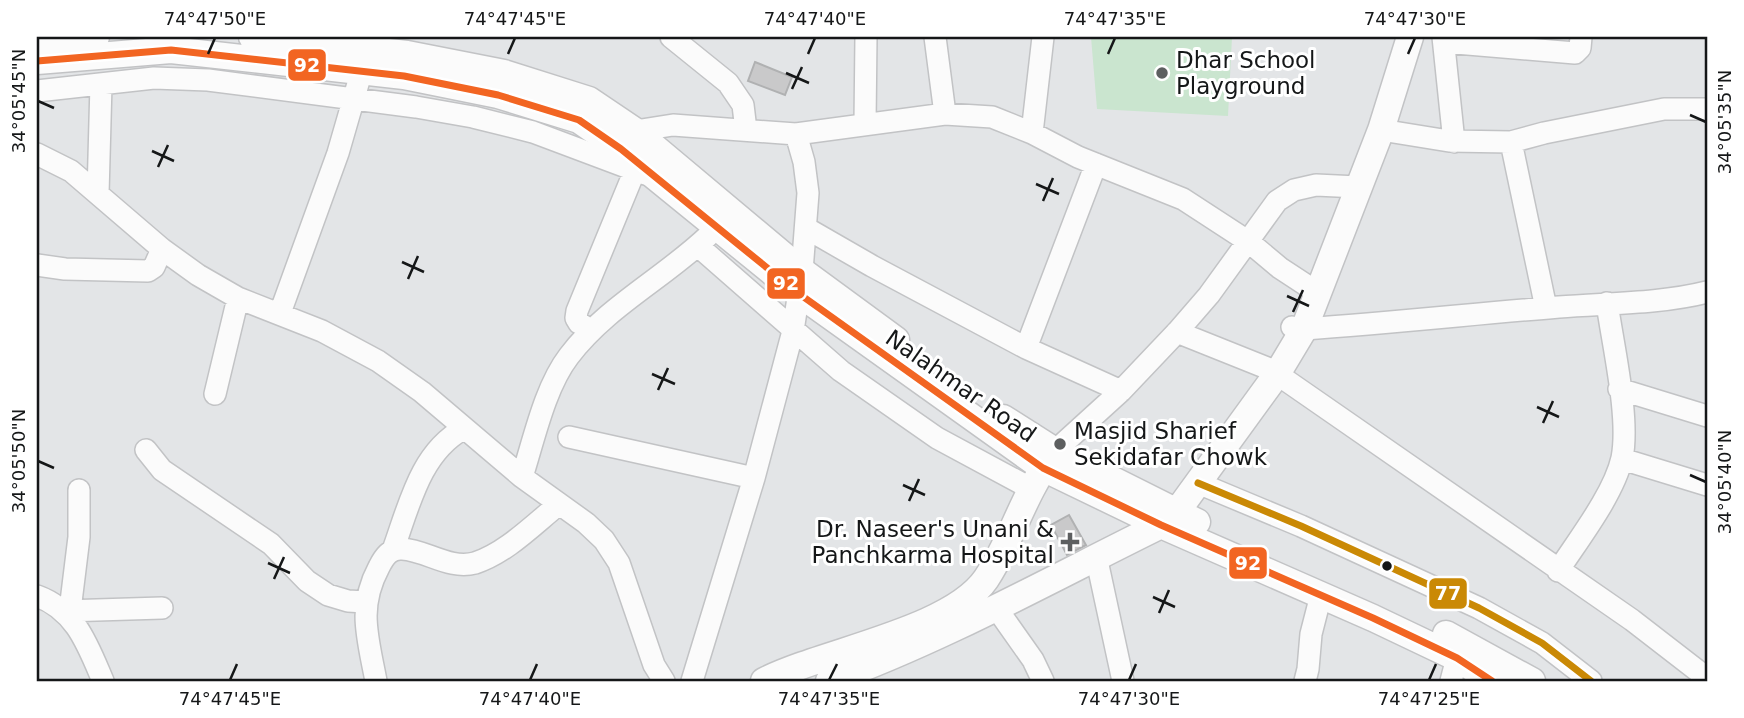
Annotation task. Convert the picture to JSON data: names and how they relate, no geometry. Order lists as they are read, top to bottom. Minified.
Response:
{"streets":{"main road":["Nalahmar Road"]},"places":{"other":["Dhar School Playground","Masjid Sharief Sekidafar Chowk"],"health":["Dr. Naseer's Unani & Panchkarma Hospital"]},"lines":["transit line 92","transit line 77"],"coordinates":["74°47'50\"E","74°47'45\"E","74°47'40\"E","74°47'35\"E","74°47'30\"E","34°05'45\"N","34°05'35\"N","34°05'50\"N","34°05'40\"N","74°47'25\"E"]}
